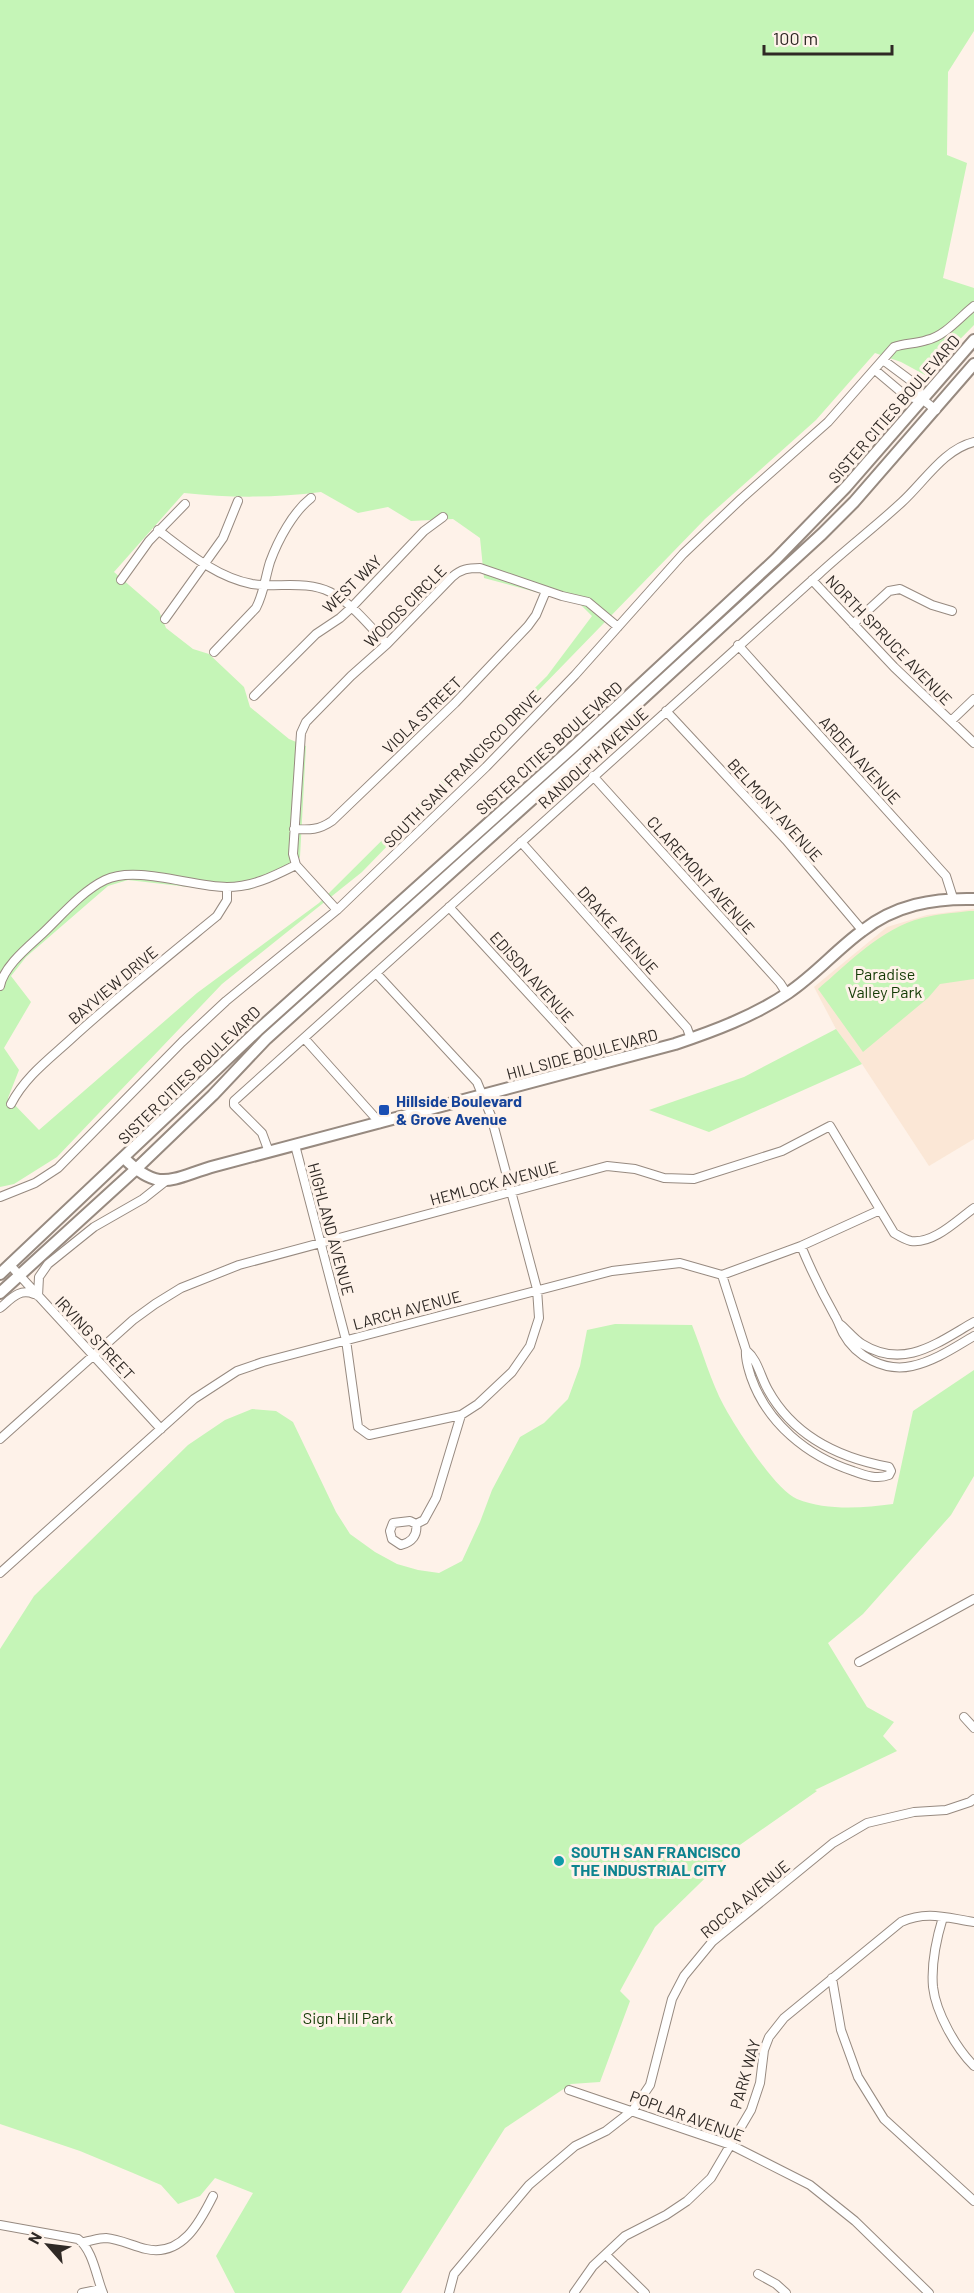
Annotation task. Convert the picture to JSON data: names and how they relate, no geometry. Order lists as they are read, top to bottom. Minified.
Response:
{"streets":{"main road":["SISTER CITIES BOULEVARD","HILLSIDE BOULEVARD"],"street":["WEST WAY","WOODS CIRCLE","NORTH SPRUCE AVENUE","VIOLA STREET","RANDOLPH AVENUE","ARDEN AVENUE","SOUTH SAN FRANCISCO DRIVE","BELMONT AVENUE","CLAREMONT AVENUE","DRAKE AVENUE","EDISON AVENUE","BAYVIEW DRIVE","HEMLOCK AVENUE","HIGHLAND AVENUE","LARCH AVENUE","IRVING STREET","ROCCA AVENUE","PARK WAY","POPLAR AVENUE"]},"crossings":[["WOODS CIRCLE","VIOLA STREET"],["WOODS CIRCLE","SOUTH SAN FRANCISCO DRIVE"],["NORTH SPRUCE AVENUE","RANDOLPH AVENUE"],["RANDOLPH AVENUE","ARDEN AVENUE"],["RANDOLPH AVENUE","BELMONT AVENUE"],["RANDOLPH AVENUE","CLAREMONT AVENUE"],["RANDOLPH AVENUE","DRAKE AVENUE"],["RANDOLPH AVENUE","EDISON AVENUE"],["RANDOLPH AVENUE","HILLSIDE BOULEVARD"],["ARDEN AVENUE","HILLSIDE BOULEVARD"],["BELMONT AVENUE","HILLSIDE BOULEVARD"],["CLAREMONT AVENUE","HILLSIDE BOULEVARD"],["DRAKE AVENUE","HILLSIDE BOULEVARD"],["EDISON AVENUE","HILLSIDE BOULEVARD"],["HILLSIDE BOULEVARD","HIGHLAND AVENUE"],["HILLSIDE BOULEVARD","IRVING STREET"],["HEMLOCK AVENUE","HIGHLAND AVENUE"],["HEMLOCK AVENUE","IRVING STREET"],["HIGHLAND AVENUE","LARCH AVENUE"],["LARCH AVENUE","IRVING STREET"],["ROCCA AVENUE","POPLAR AVENUE"],["PARK WAY","POPLAR AVENUE"]],"parks":["Paradise Valley Park","Sign Hill Park"],"places":{"transit":["Hillside Boulevard & Grove Avenue"],"other":["SOUTH SAN FRANCISCO THE INDUSTRIAL CITY"]},"scale_bar":"100 m","north":"top left"}
